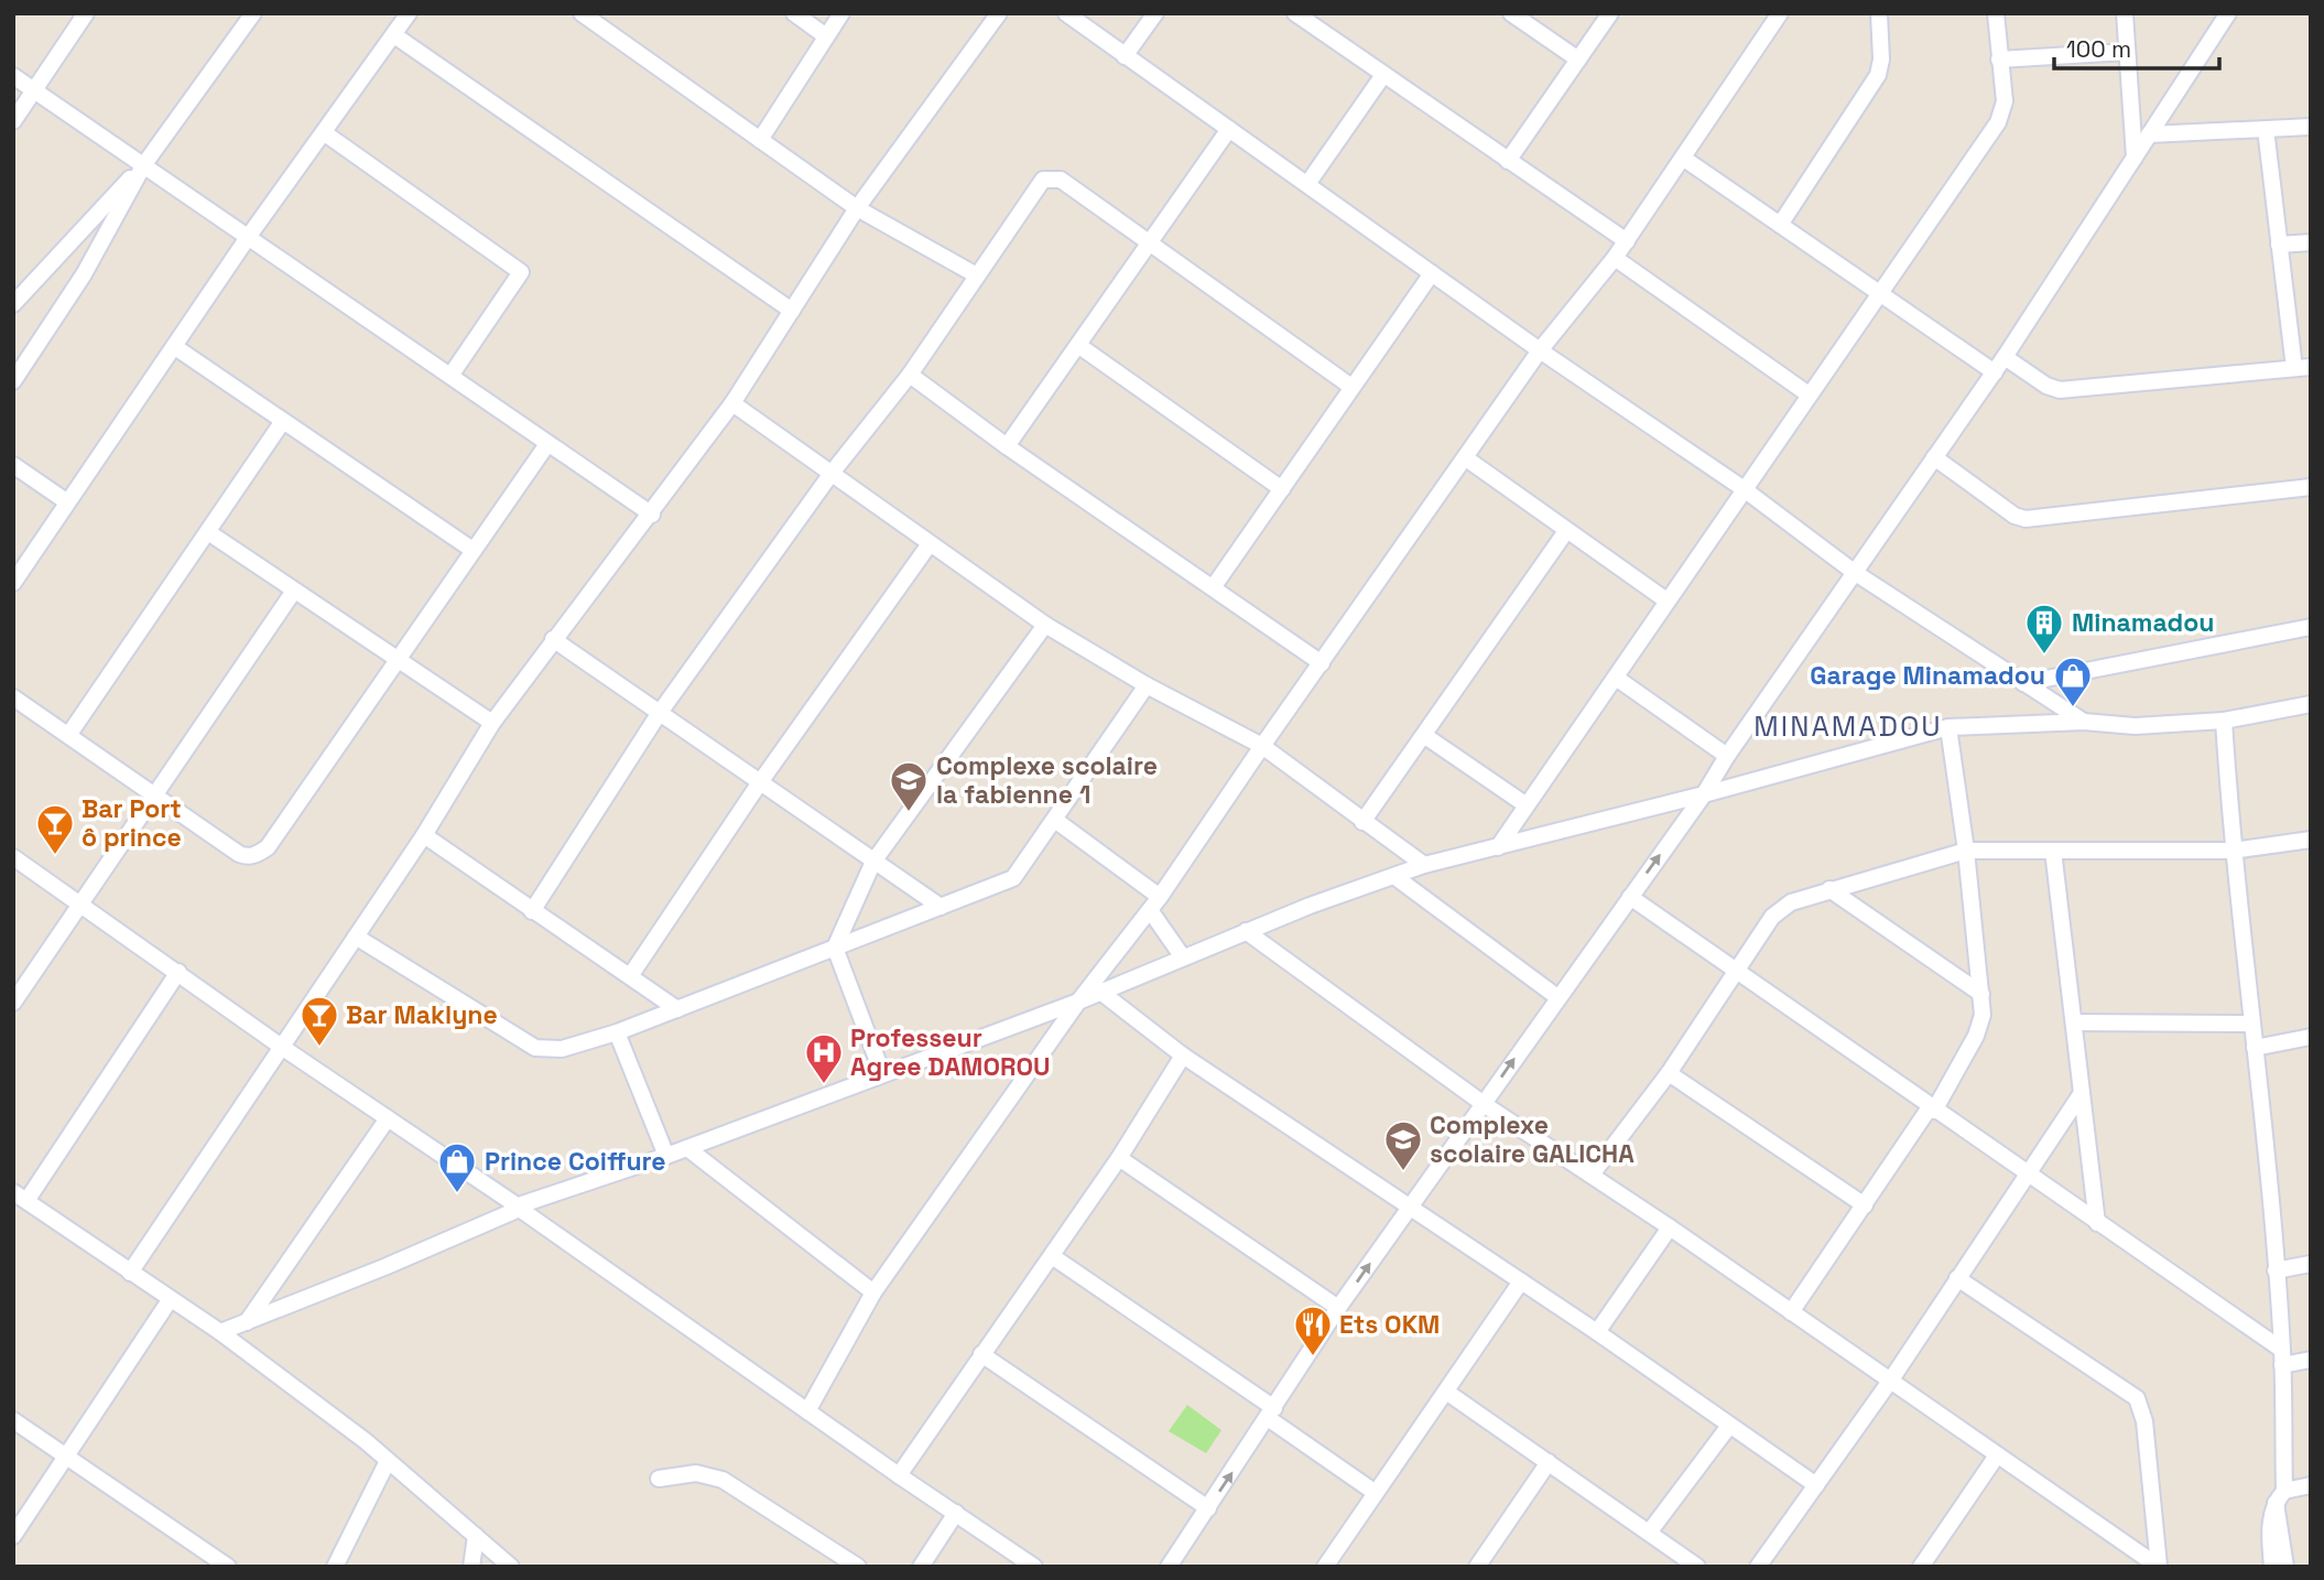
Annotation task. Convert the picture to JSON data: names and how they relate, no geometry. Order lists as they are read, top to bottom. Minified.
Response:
{"districts":["MINAMADOU"],"places":{"building":["Minamadou"],"shop":["Garage Minamadou","Prince Coiffure"],"school or university":["Complexe scolaire la fabienne 1","Complexe scolaire GALICHA"],"bar":["Bar Port ô prince","Bar Maklyne"],"hospital":["Professeur Agree DAMOROU"],"restaurant":["Ets OKM"]},"scale_bar":"100 m"}
